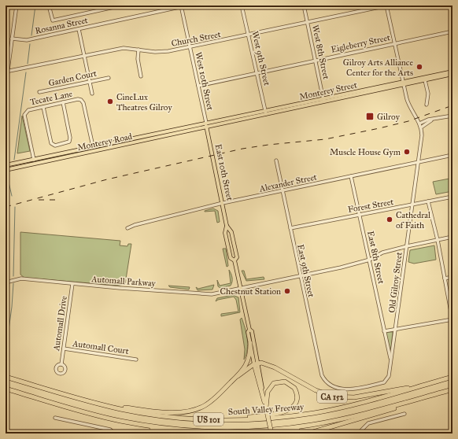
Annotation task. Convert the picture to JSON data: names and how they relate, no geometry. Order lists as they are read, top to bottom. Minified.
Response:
{"streets":{"highway":["East 10th Street","CA 152","South Valley Freeway","US 101"],"main road":["Monterey Street","Monterey Road"],"street":["Rosanna Street","Church Street","Eigleberry Street","West 8th Street","West 9th Street","Garden Court","West 10th Street","Tecate Lane","Alexander Street","Forest Street","East 8th Street","East 9th Street","Automall Parkway","Old Gilroy Street","Automall Drive","Automall Court"]},"crossings":[["Rosanna Street","West 10th Street"],["Church Street","West 8th Street"],["Church Street","West 9th Street"],["Church Street","West 10th Street"],["Church Street","Old Gilroy Street"],["Eigleberry Street","West 8th Street"],["Eigleberry Street","West 9th Street"],["Eigleberry Street","West 10th Street"],["Eigleberry Street","Old Gilroy Street"],["West 8th Street","Monterey Street"],["West 9th Street","Monterey Street"],["West 10th Street","Monterey Street"],["West 10th Street","Monterey Road"],["West 10th Street","East 10th Street"],["Monterey Street","Monterey Road"],["Monterey Street","East 10th Street"],["Monterey Street","Old Gilroy Street"],["Tecate Lane","Monterey Road"],["Monterey Road","East 10th Street"],["East 10th Street","Alexander Street"],["East 10th Street","Automall Parkway"],["East 10th Street","CA 152"],["Alexander Street","East 8th Street"],["Alexander Street","East 9th Street"],["Alexander Street","Old Gilroy Street"],["Forest Street","East 8th Street"],["Forest Street","East 9th Street"],["Forest Street","Old Gilroy Street"],["East 8th Street","Automall Parkway"],["East 8th Street","Old Gilroy Street"],["East 9th Street","Automall Parkway"],["East 9th Street","Old Gilroy Street"],["Automall Parkway","Old Gilroy Street"],["Automall Parkway","Automall Drive"],["Automall Drive","Automall Court"],["CA 152","South Valley Freeway"]],"places":{"other":["Gilroy Arts Alliance Center for the Arts","CineLux Theatres Gilroy","Muscle House Gym","Cathedral of Faith","Chestnut Station"],"transit":["Gilroy"]}}
